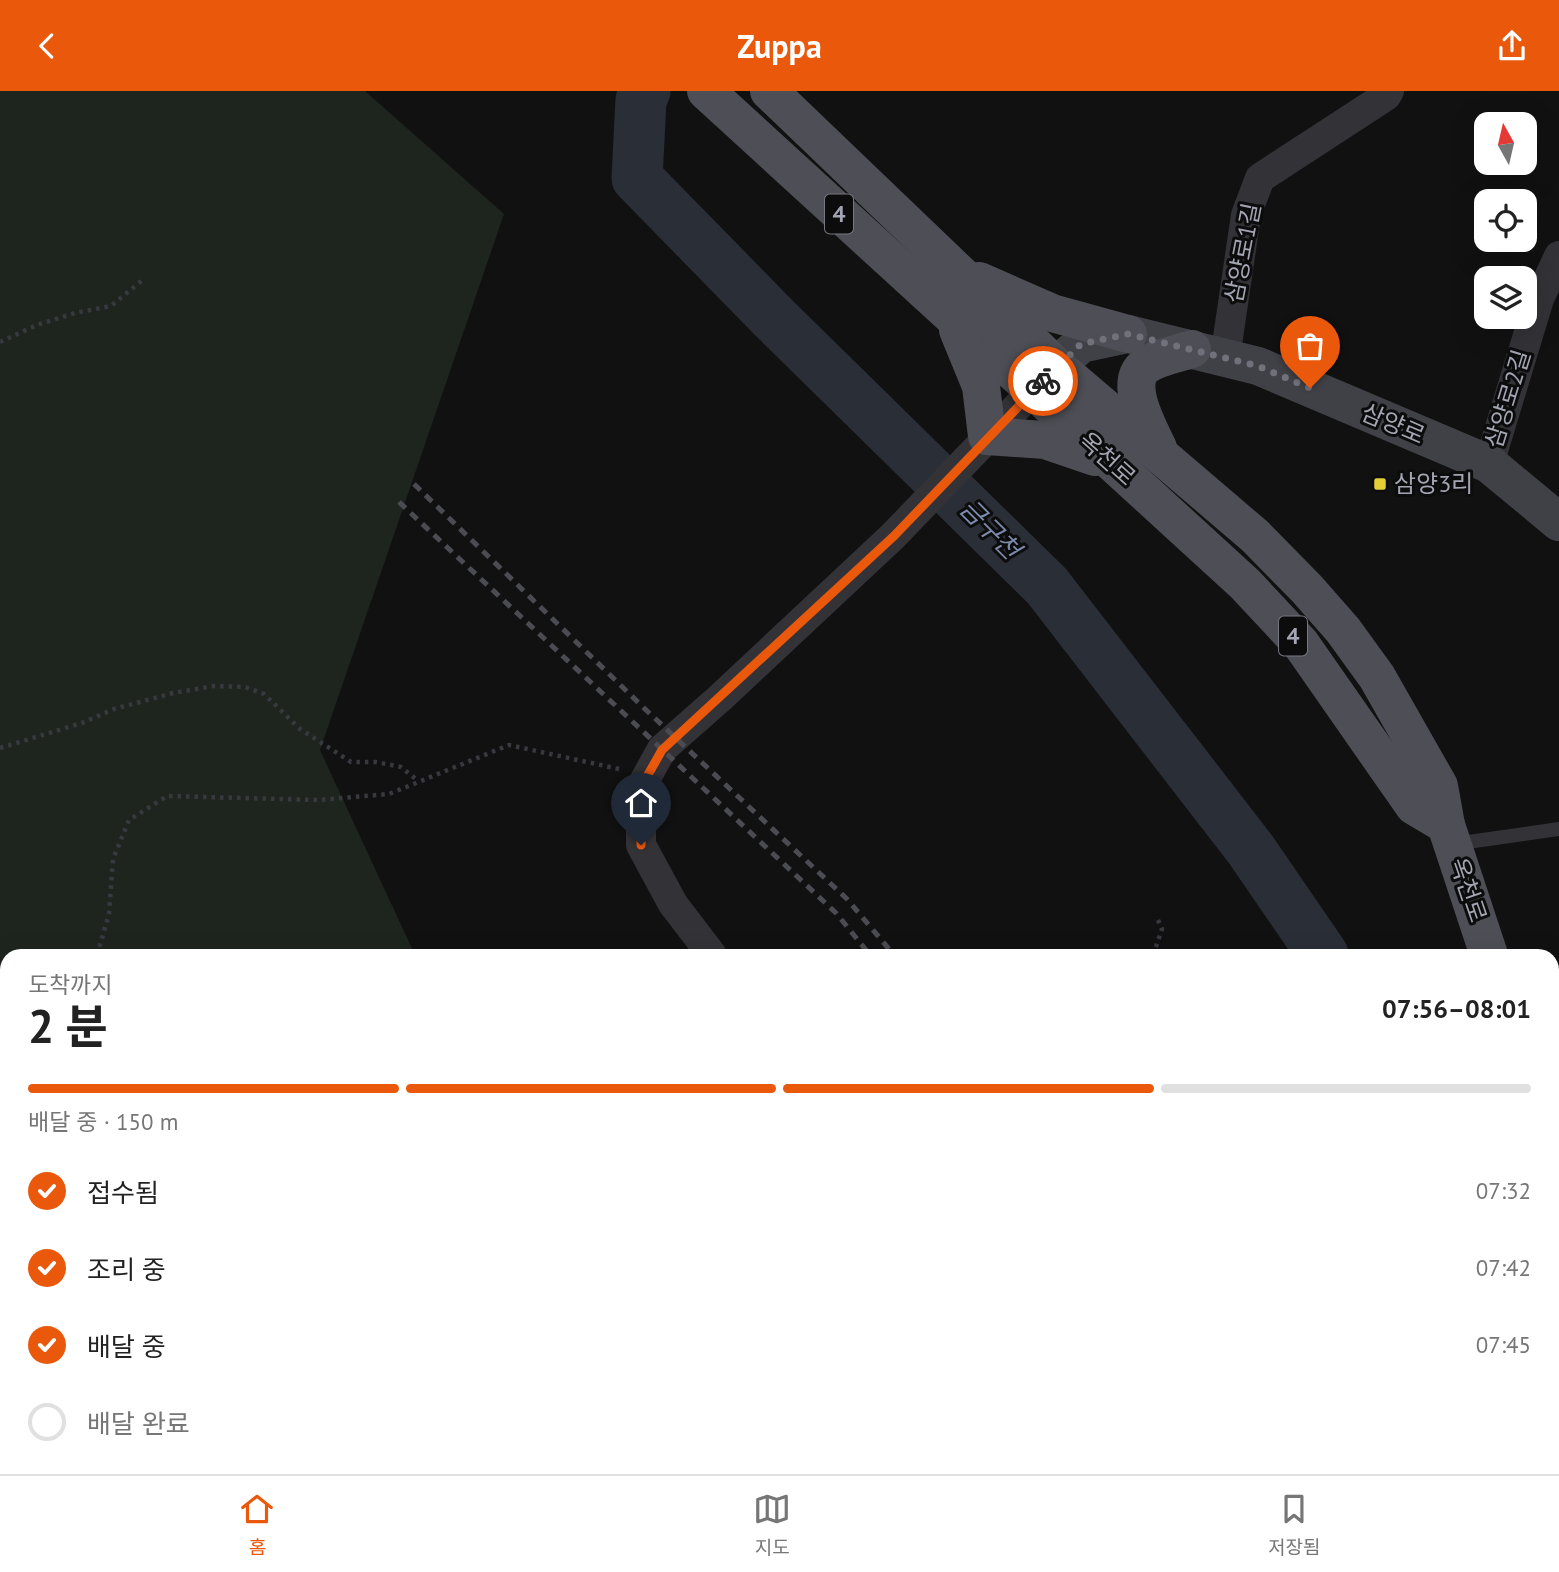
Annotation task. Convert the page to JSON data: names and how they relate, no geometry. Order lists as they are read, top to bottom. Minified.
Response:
{"streets":{"main road":["4","옥천로"],"street":["삼양로1길","삼양로2길","삼양로"]},"crossings":[["삼양로1길","삼양로"],["삼양로2길","삼양로"],["삼양로","옥천로"]],"water":["금구천"],"places":{"transit":["삼양3리"]},"north":"top","page":{"header":"Zuppa","heading":["2 분","도착까지","07:56–08:01"],"bar":"배달 중 · 150 m","list":[["접수됨","07:32"],["조리 중","07:42"],["배달 중","07:45"],"배달 완료"],"tabs":["홈","지도","저장됨"]}}
